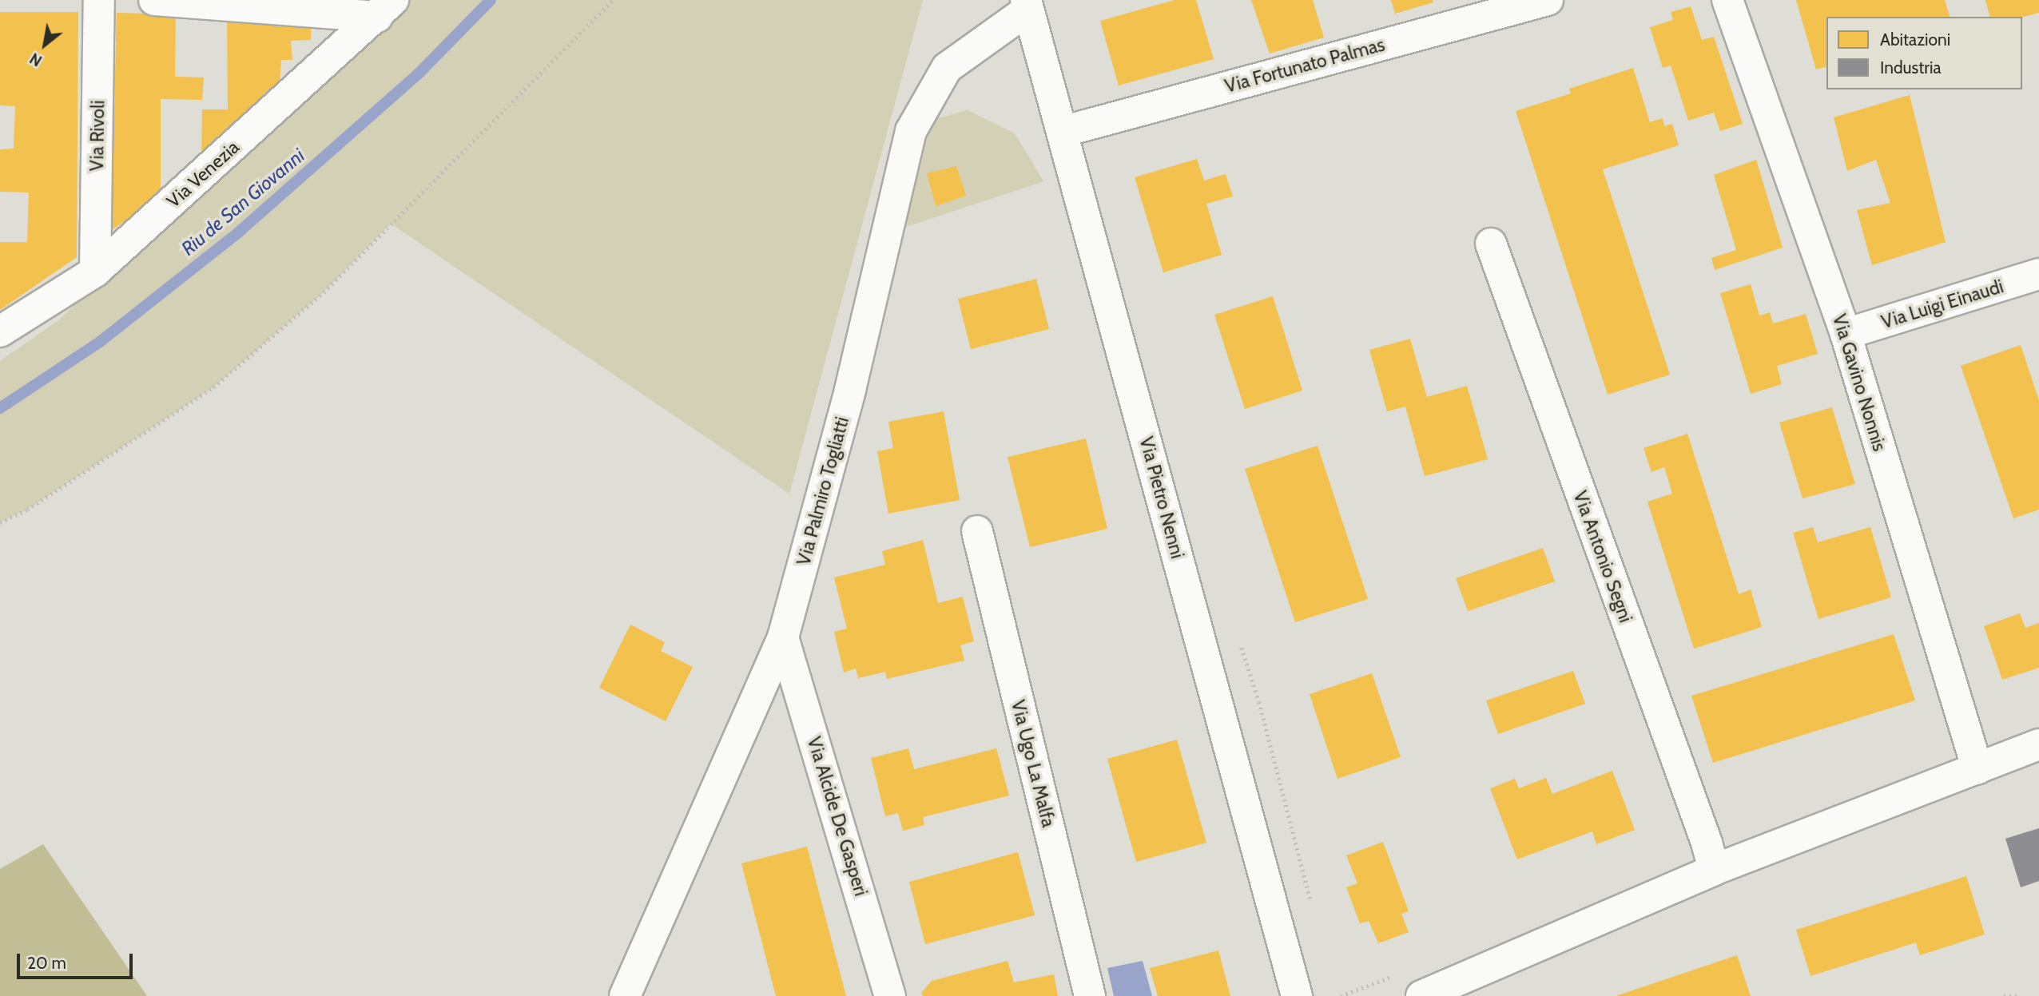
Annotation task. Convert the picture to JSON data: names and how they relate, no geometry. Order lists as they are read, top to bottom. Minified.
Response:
{"streets":{"street":["Via Fortunato Palmas","Via Rivoli","Via Venezia","Via Luigi Einaudi","Via Gavino Nonnis","Via Palmiro Togliatti","Via Pietro Nenni","Via Antonio Segni","Via Ugo La Malfa","Via Alcide De Gasperi"]},"crossings":[["Via Fortunato Palmas","Via Pietro Nenni"],["Via Rivoli","Via Venezia"],["Via Luigi Einaudi","Via Gavino Nonnis"],["Via Palmiro Togliatti","Via Pietro Nenni"],["Via Palmiro Togliatti","Via Alcide De Gasperi"]],"water":["Riu de San Giovanni"],"legend":["Abitazioni","Industria"],"scale_bar":"20 m","north":"bottom left"}
